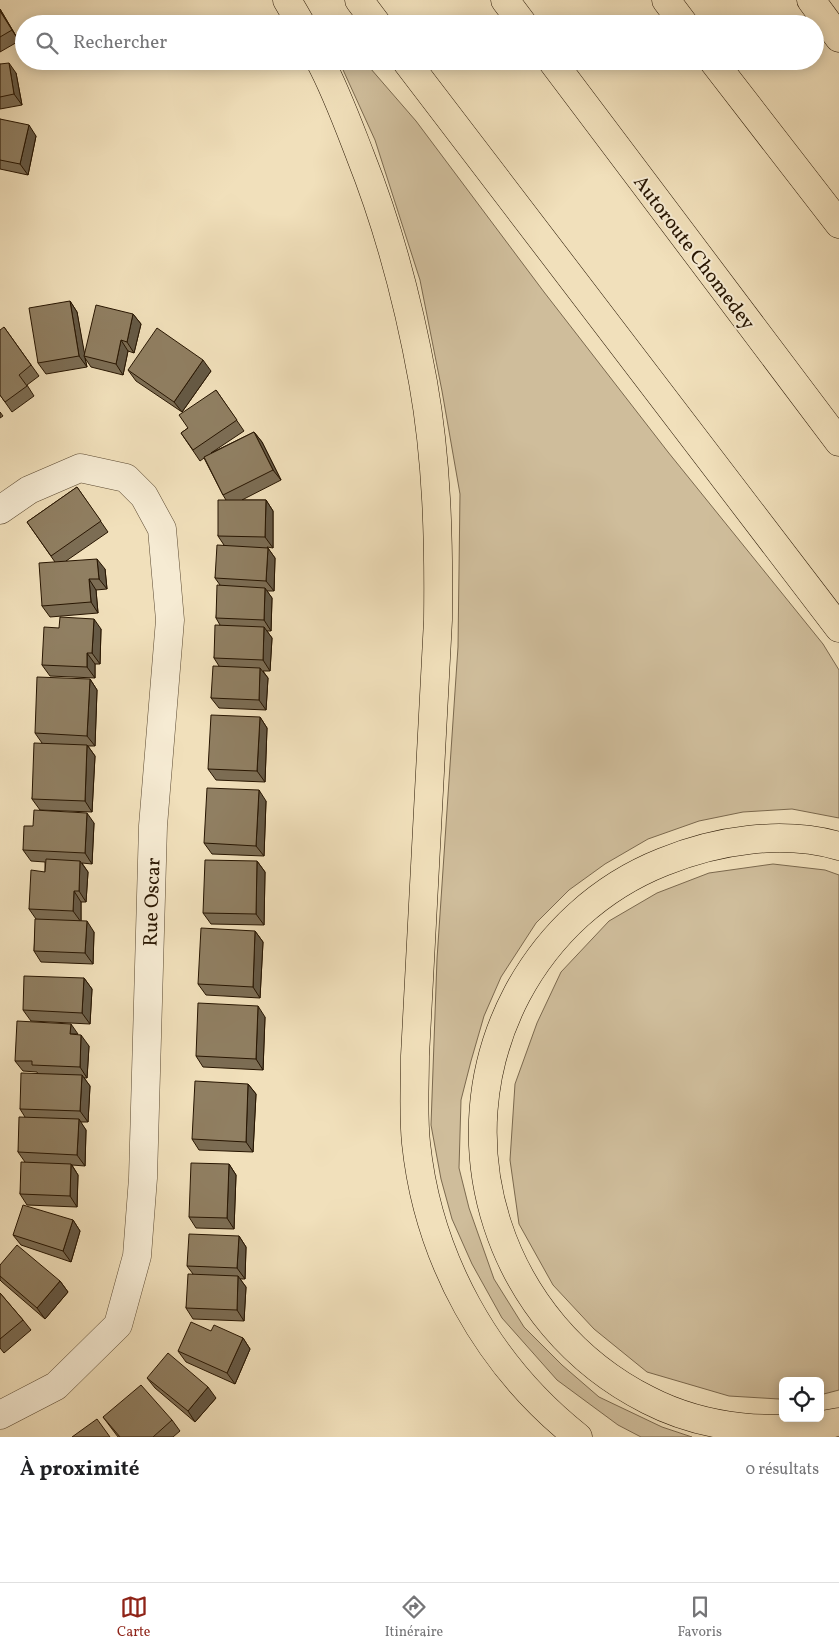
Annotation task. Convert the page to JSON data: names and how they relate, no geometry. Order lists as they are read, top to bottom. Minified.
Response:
{"streets":{"main road":["Autoroute Chomedey"],"street":["Rue Oscar"]},"page":{"search":"Rechercher","heading":["À proximité","0 résultats"],"nav":["Carte","Itinéraire","Favoris"]}}
